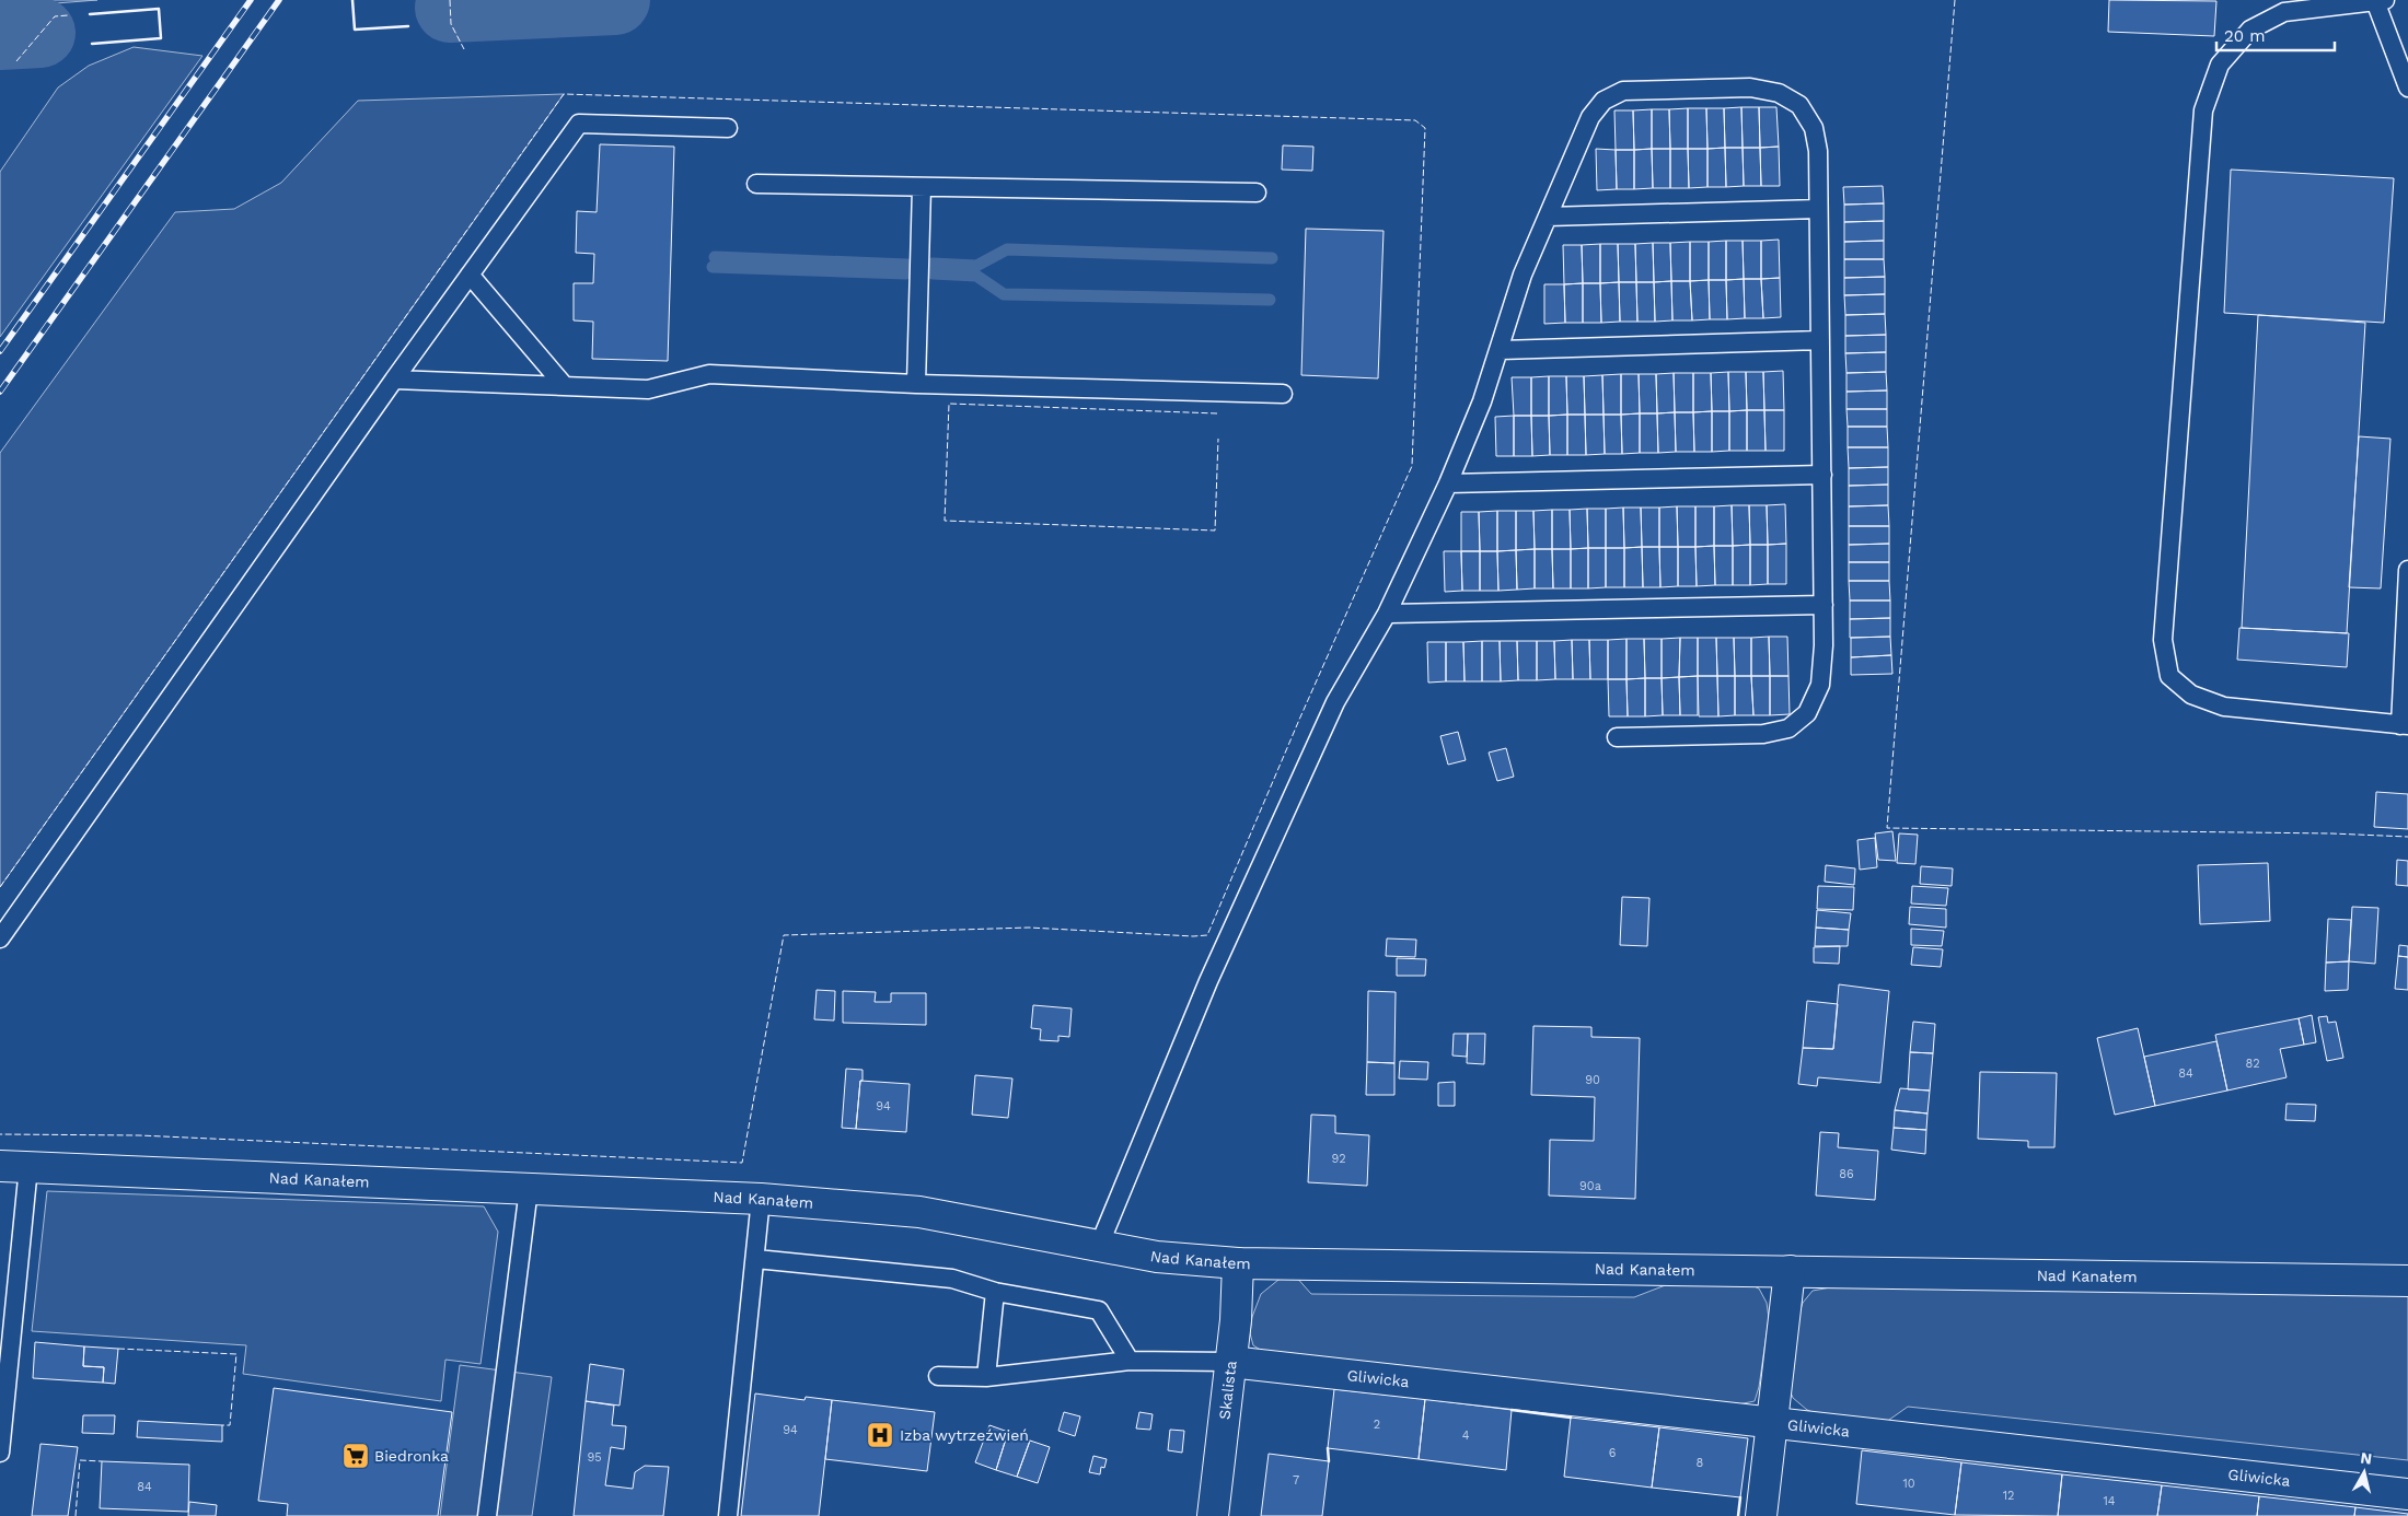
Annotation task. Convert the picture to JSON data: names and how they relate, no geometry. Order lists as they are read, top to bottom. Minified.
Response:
{"streets":{"street":["Nad Kanałem","Gliwicka","Skalista"]},"crossings":[["Nad Kanałem","Skalista"],["Gliwicka","Skalista"]],"places":{"hospital":["Izba wytrzeźwień"],"supermarket":["Biedronka"]},"house_numbers":["82","84","90","94","92","86","90a","2","94","4","6","95","8","7","10","84","12","14"],"scale_bar":"20 m","north":"top"}
